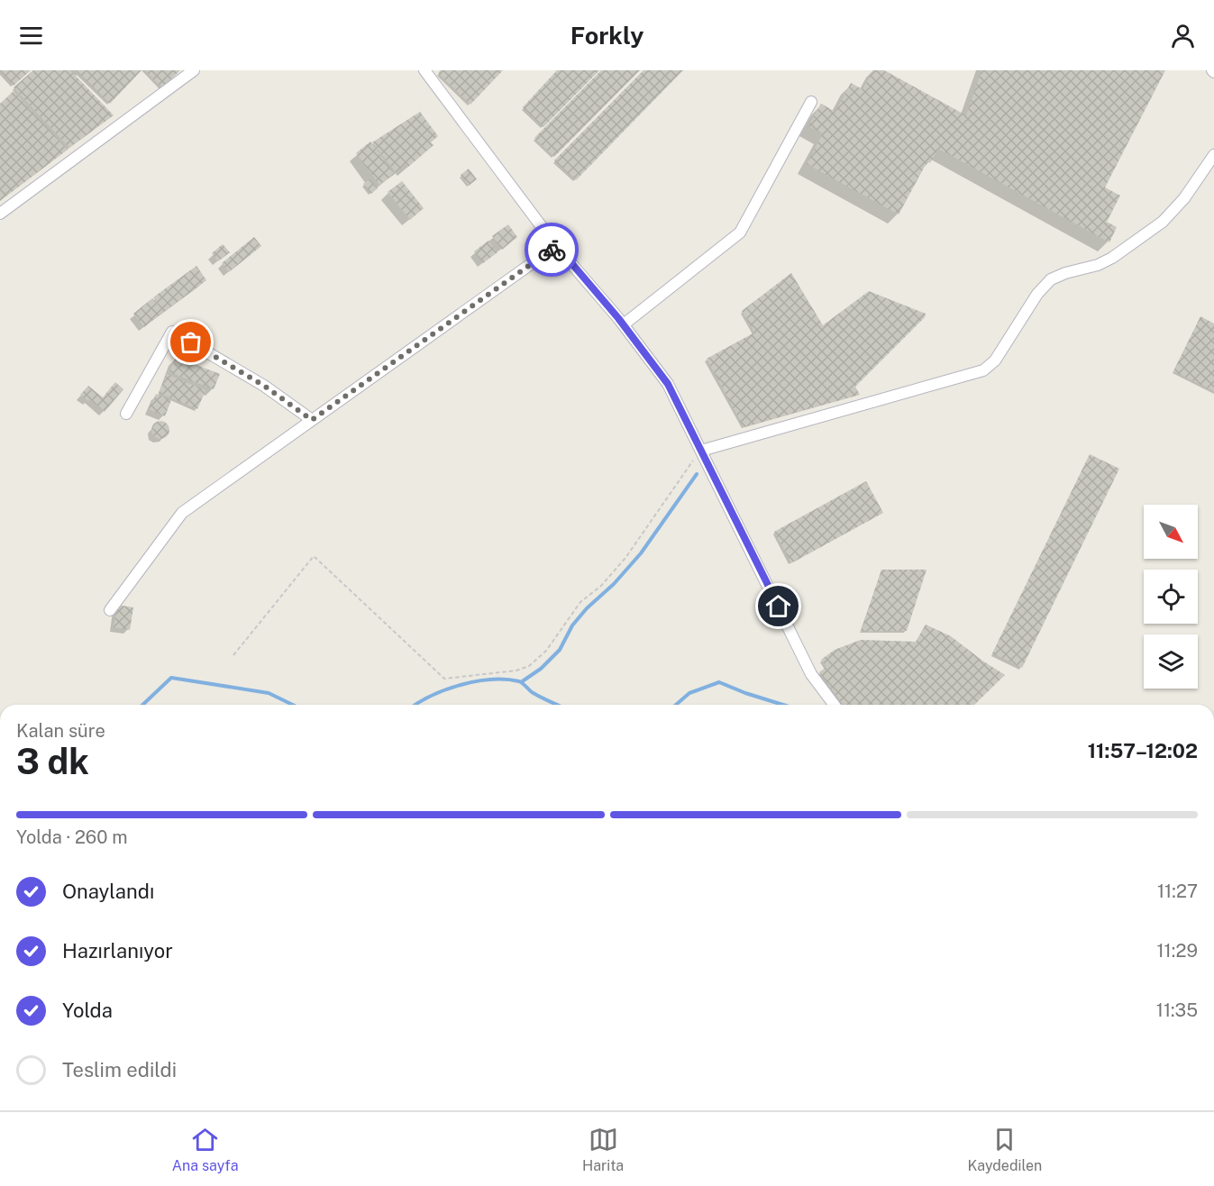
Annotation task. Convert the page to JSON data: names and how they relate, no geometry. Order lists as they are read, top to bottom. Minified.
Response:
{"north":"bottom right","page":{"header":"Forkly","heading":["3 dk","Kalan süre","11:57–12:02"],"bar":"Yolda · 260 m","list":[["Onaylandı","11:27"],["Hazırlanıyor","11:29"],["Yolda","11:35"],"Teslim edildi"],"tabs":["Ana sayfa","Harita","Kaydedilen"]}}
